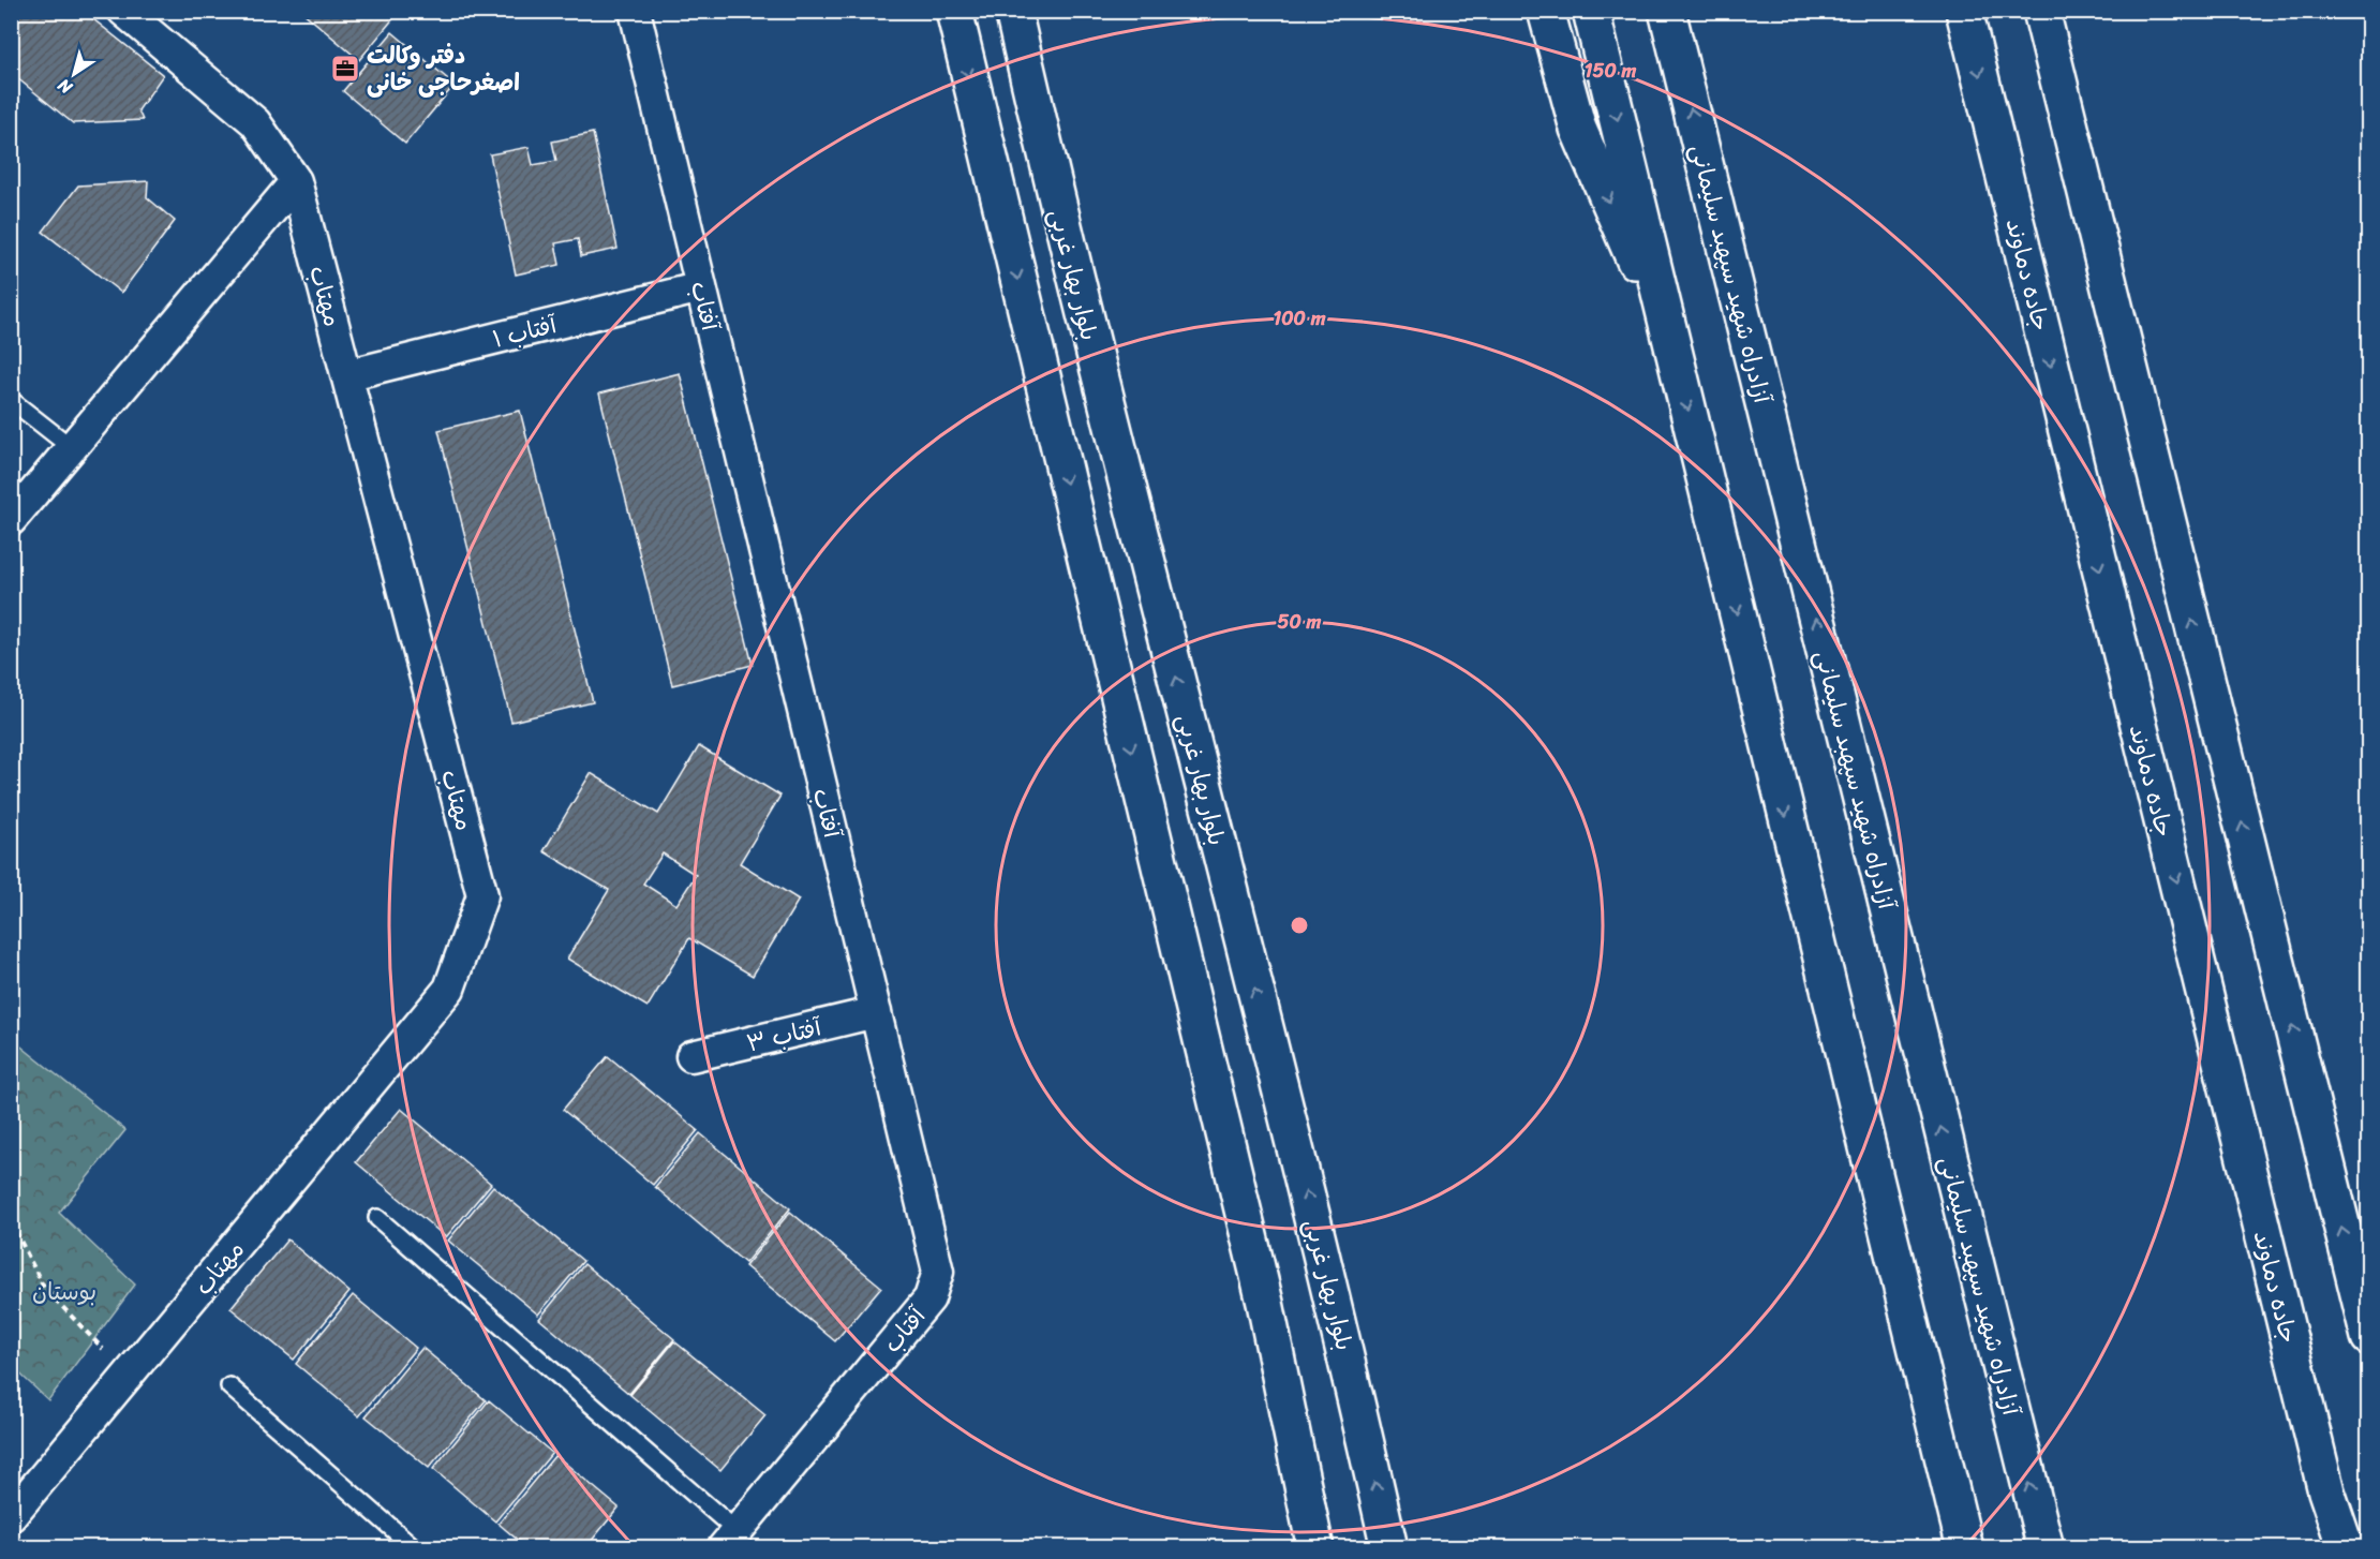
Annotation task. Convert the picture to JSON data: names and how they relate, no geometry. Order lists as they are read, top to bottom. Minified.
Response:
{"streets":{"main road":["آزادراه شهید سپهبد سلیمانی","بلوار بهار غربی","جاده دماوند"],"street":["مهتاب","آفتاب","آفتاب ۱","آفتاب ۳"]},"crossings":[["مهتاب","آفتاب ۱"],["آفتاب","آفتاب ۱"],["آفتاب","آفتاب ۳"]],"parks":["بوستان"],"places":{"office":["دفتر وکالت اصغرحاجی خانی"]},"north":"bottom left","rings":["150 m","100 m","50 m"]}
